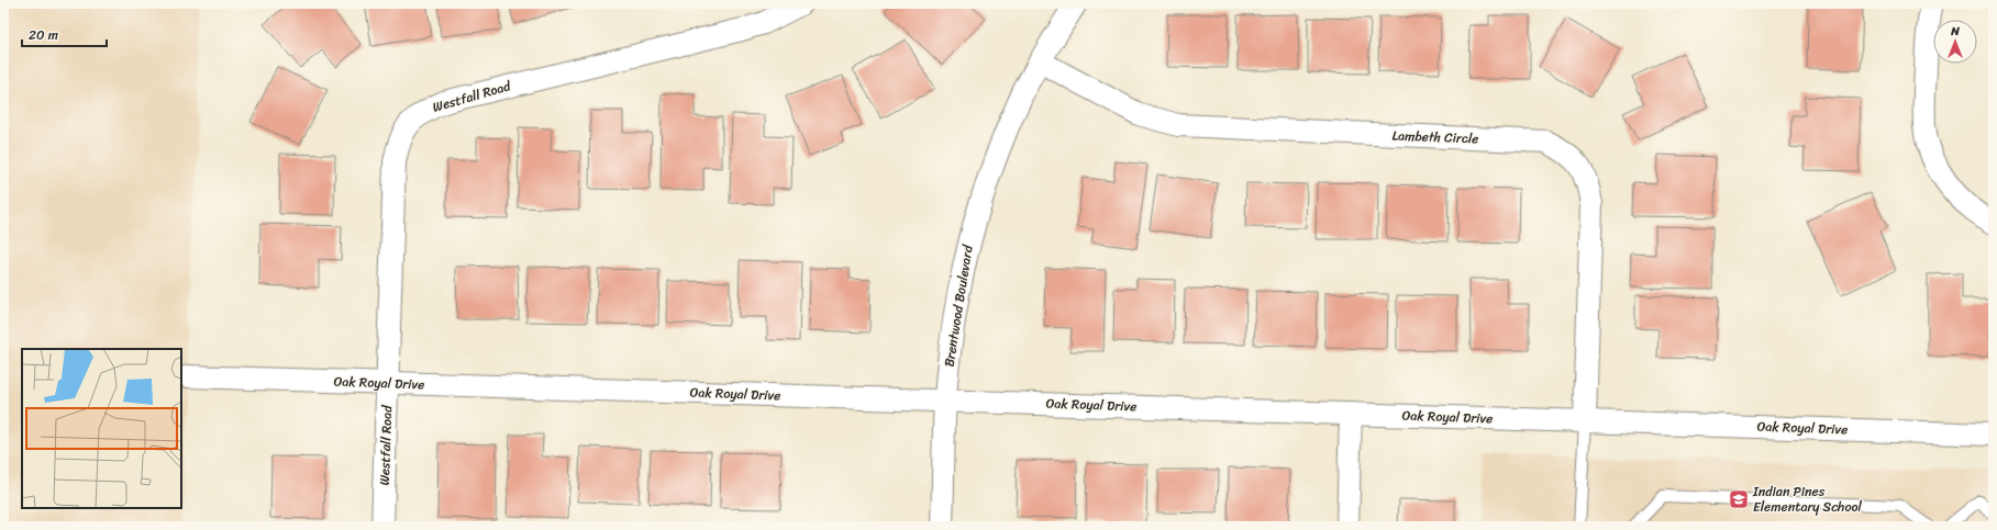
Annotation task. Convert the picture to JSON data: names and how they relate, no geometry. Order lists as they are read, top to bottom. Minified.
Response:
{"streets":{"street":["Westfall Road","Lambeth Circle","Brentwood Boulevard","Oak Royal Drive"]},"crossings":[["Westfall Road","Oak Royal Drive"],["Lambeth Circle","Brentwood Boulevard"],["Lambeth Circle","Oak Royal Drive"],["Brentwood Boulevard","Oak Royal Drive"]],"places":{"school or university":["Indian Pines Elementary School"]},"scale_bar":"20 m","north":"top"}
